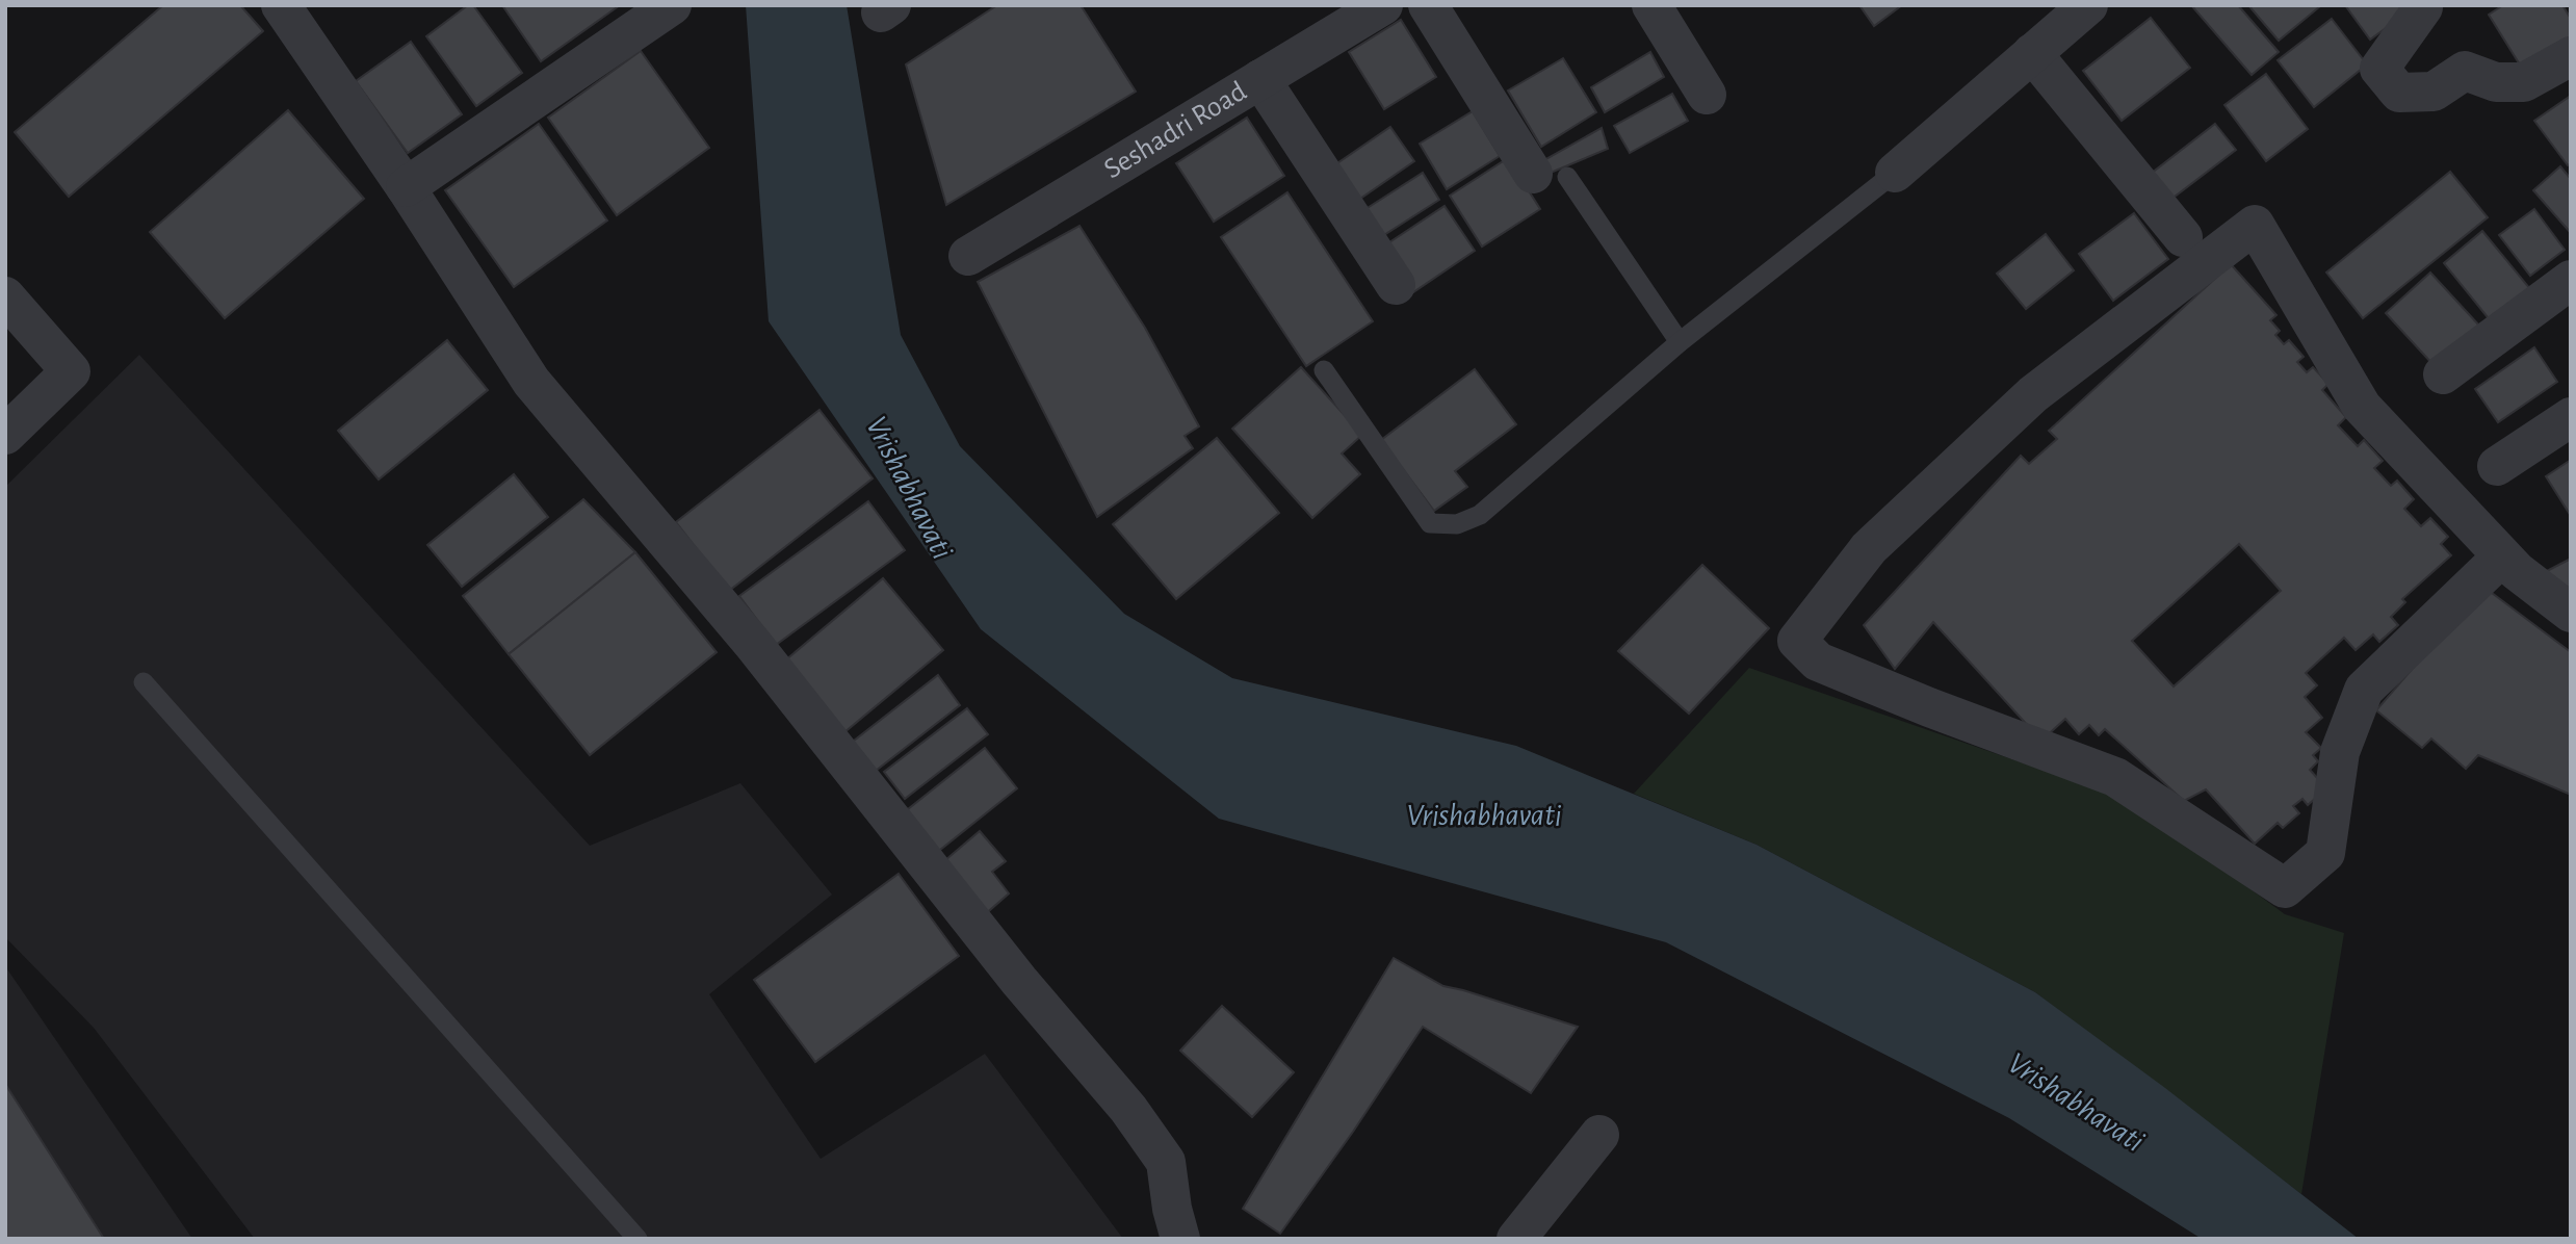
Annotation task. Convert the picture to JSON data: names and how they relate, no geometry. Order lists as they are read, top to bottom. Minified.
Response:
{"streets":{"street":["Seshadri Road"]},"water":["Vrishabhavati"]}
